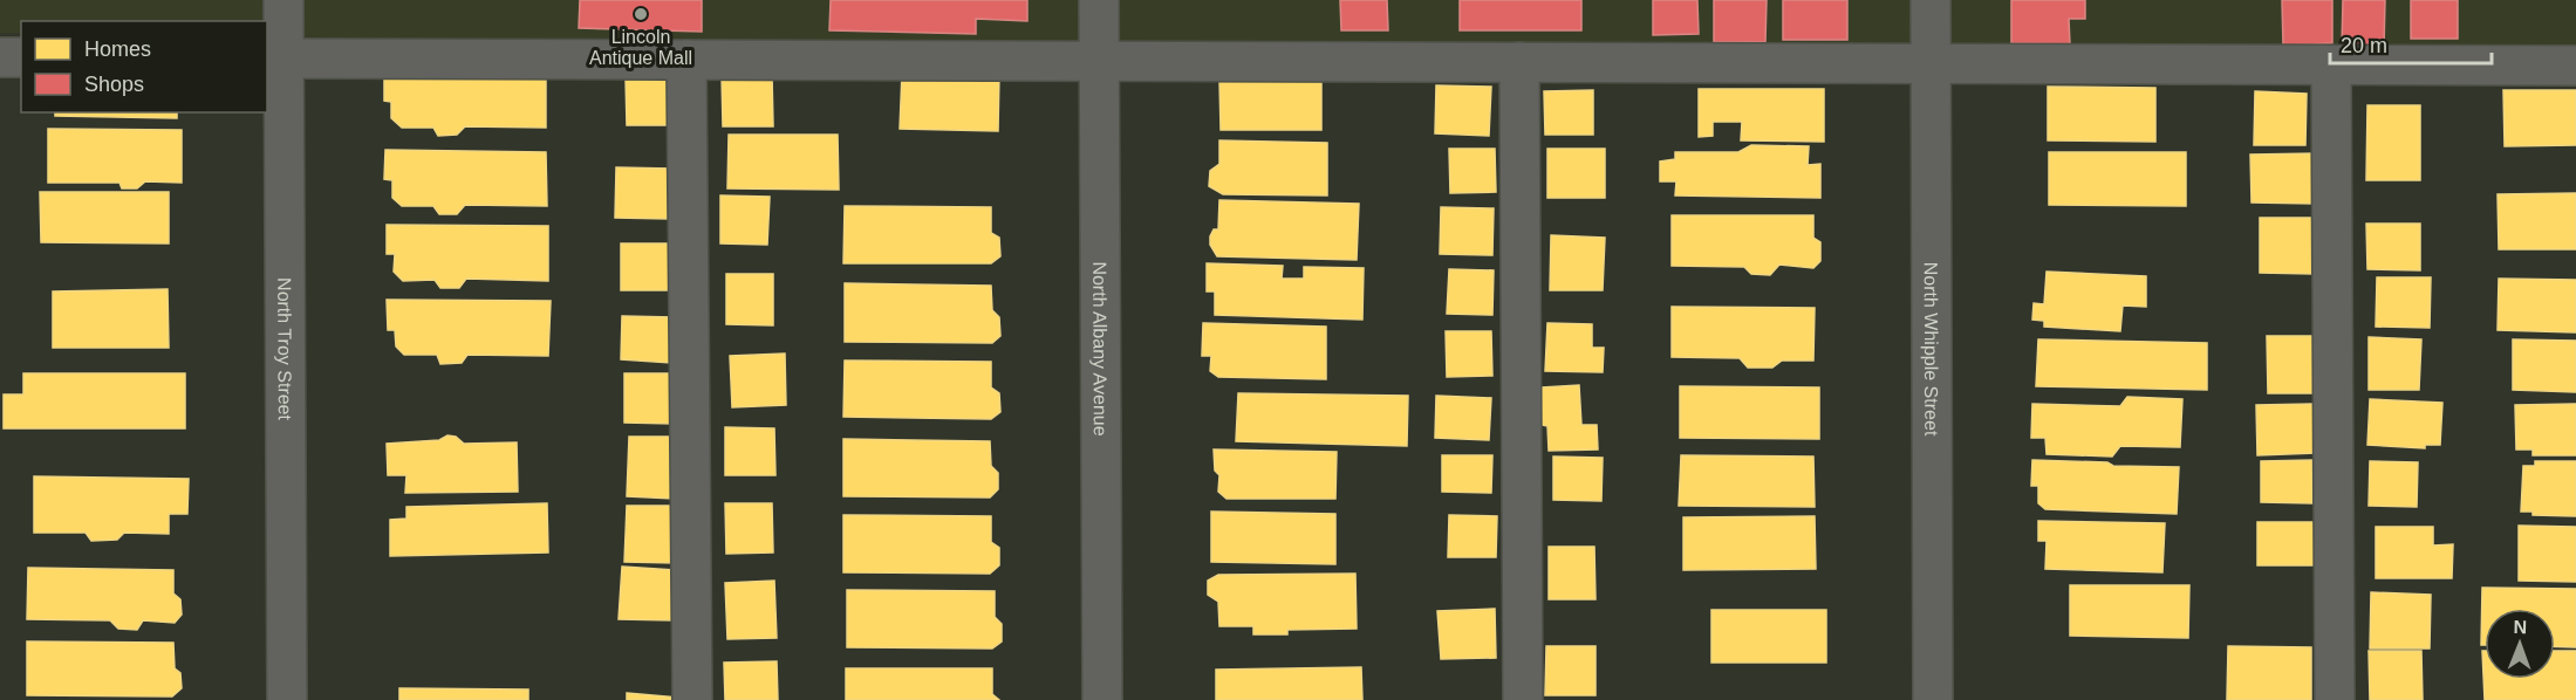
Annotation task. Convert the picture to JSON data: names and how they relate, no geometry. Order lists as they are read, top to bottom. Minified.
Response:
{"streets":{"street":["North Troy Street","North Albany Avenue","North Whipple Street"]},"places":["Lincoln Antique Mall"],"legend":["Homes","Shops"],"scale_bar":"20 m","north":"top"}
